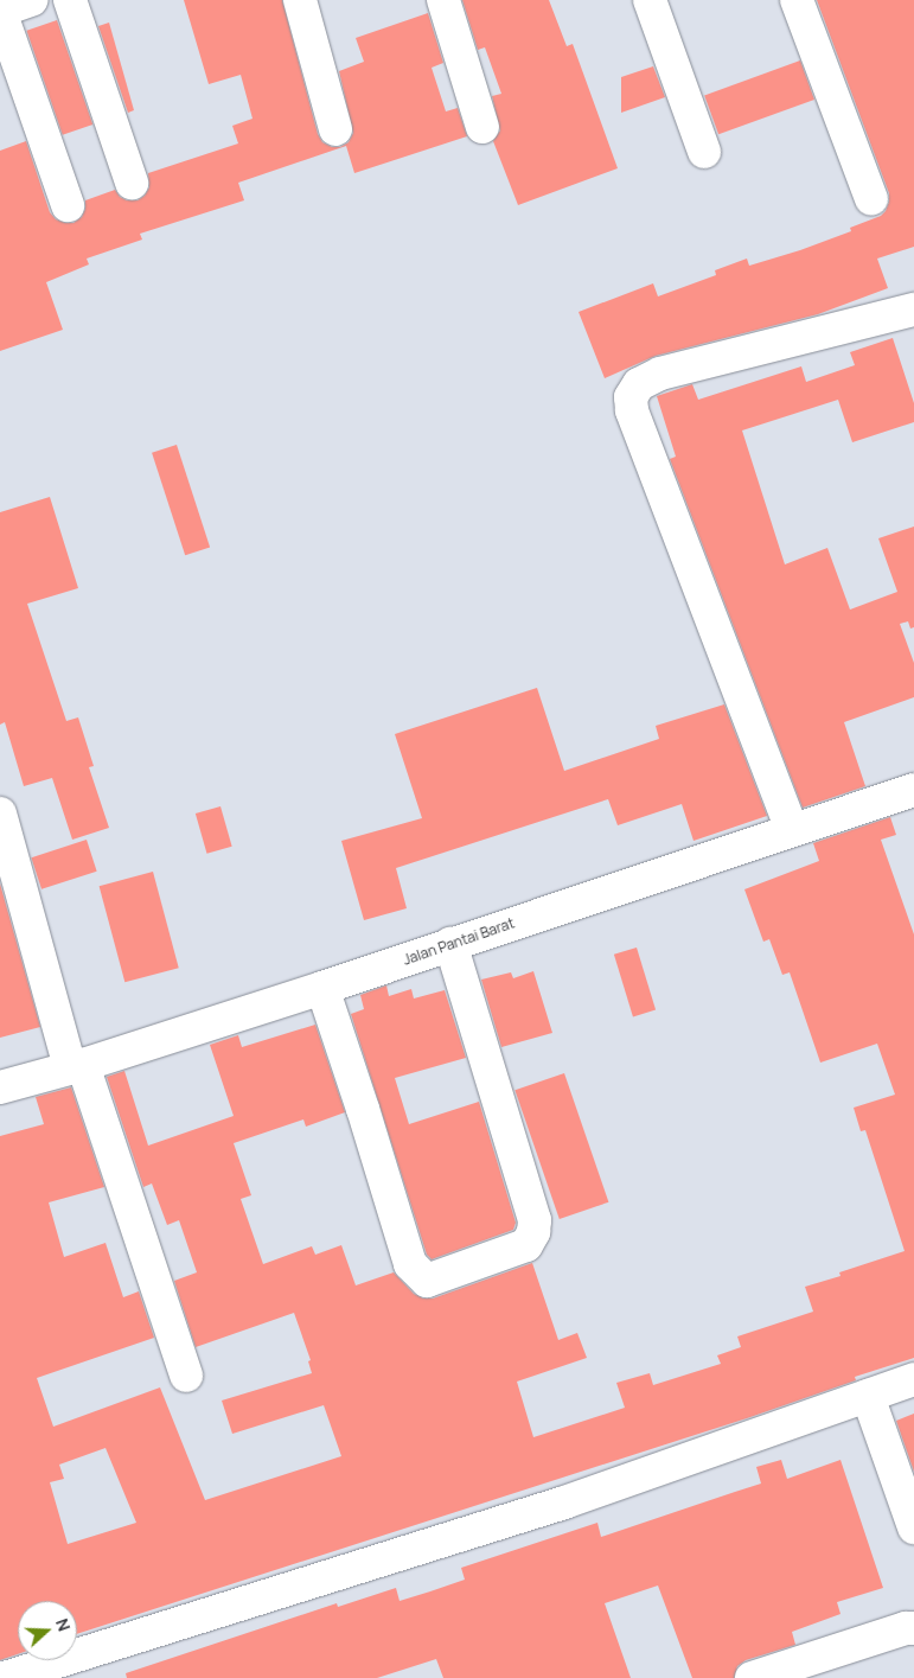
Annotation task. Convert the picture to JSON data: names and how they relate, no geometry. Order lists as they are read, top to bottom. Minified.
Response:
{"streets":{"street":["Jalan Pantai Barat"]},"north":"right"}
